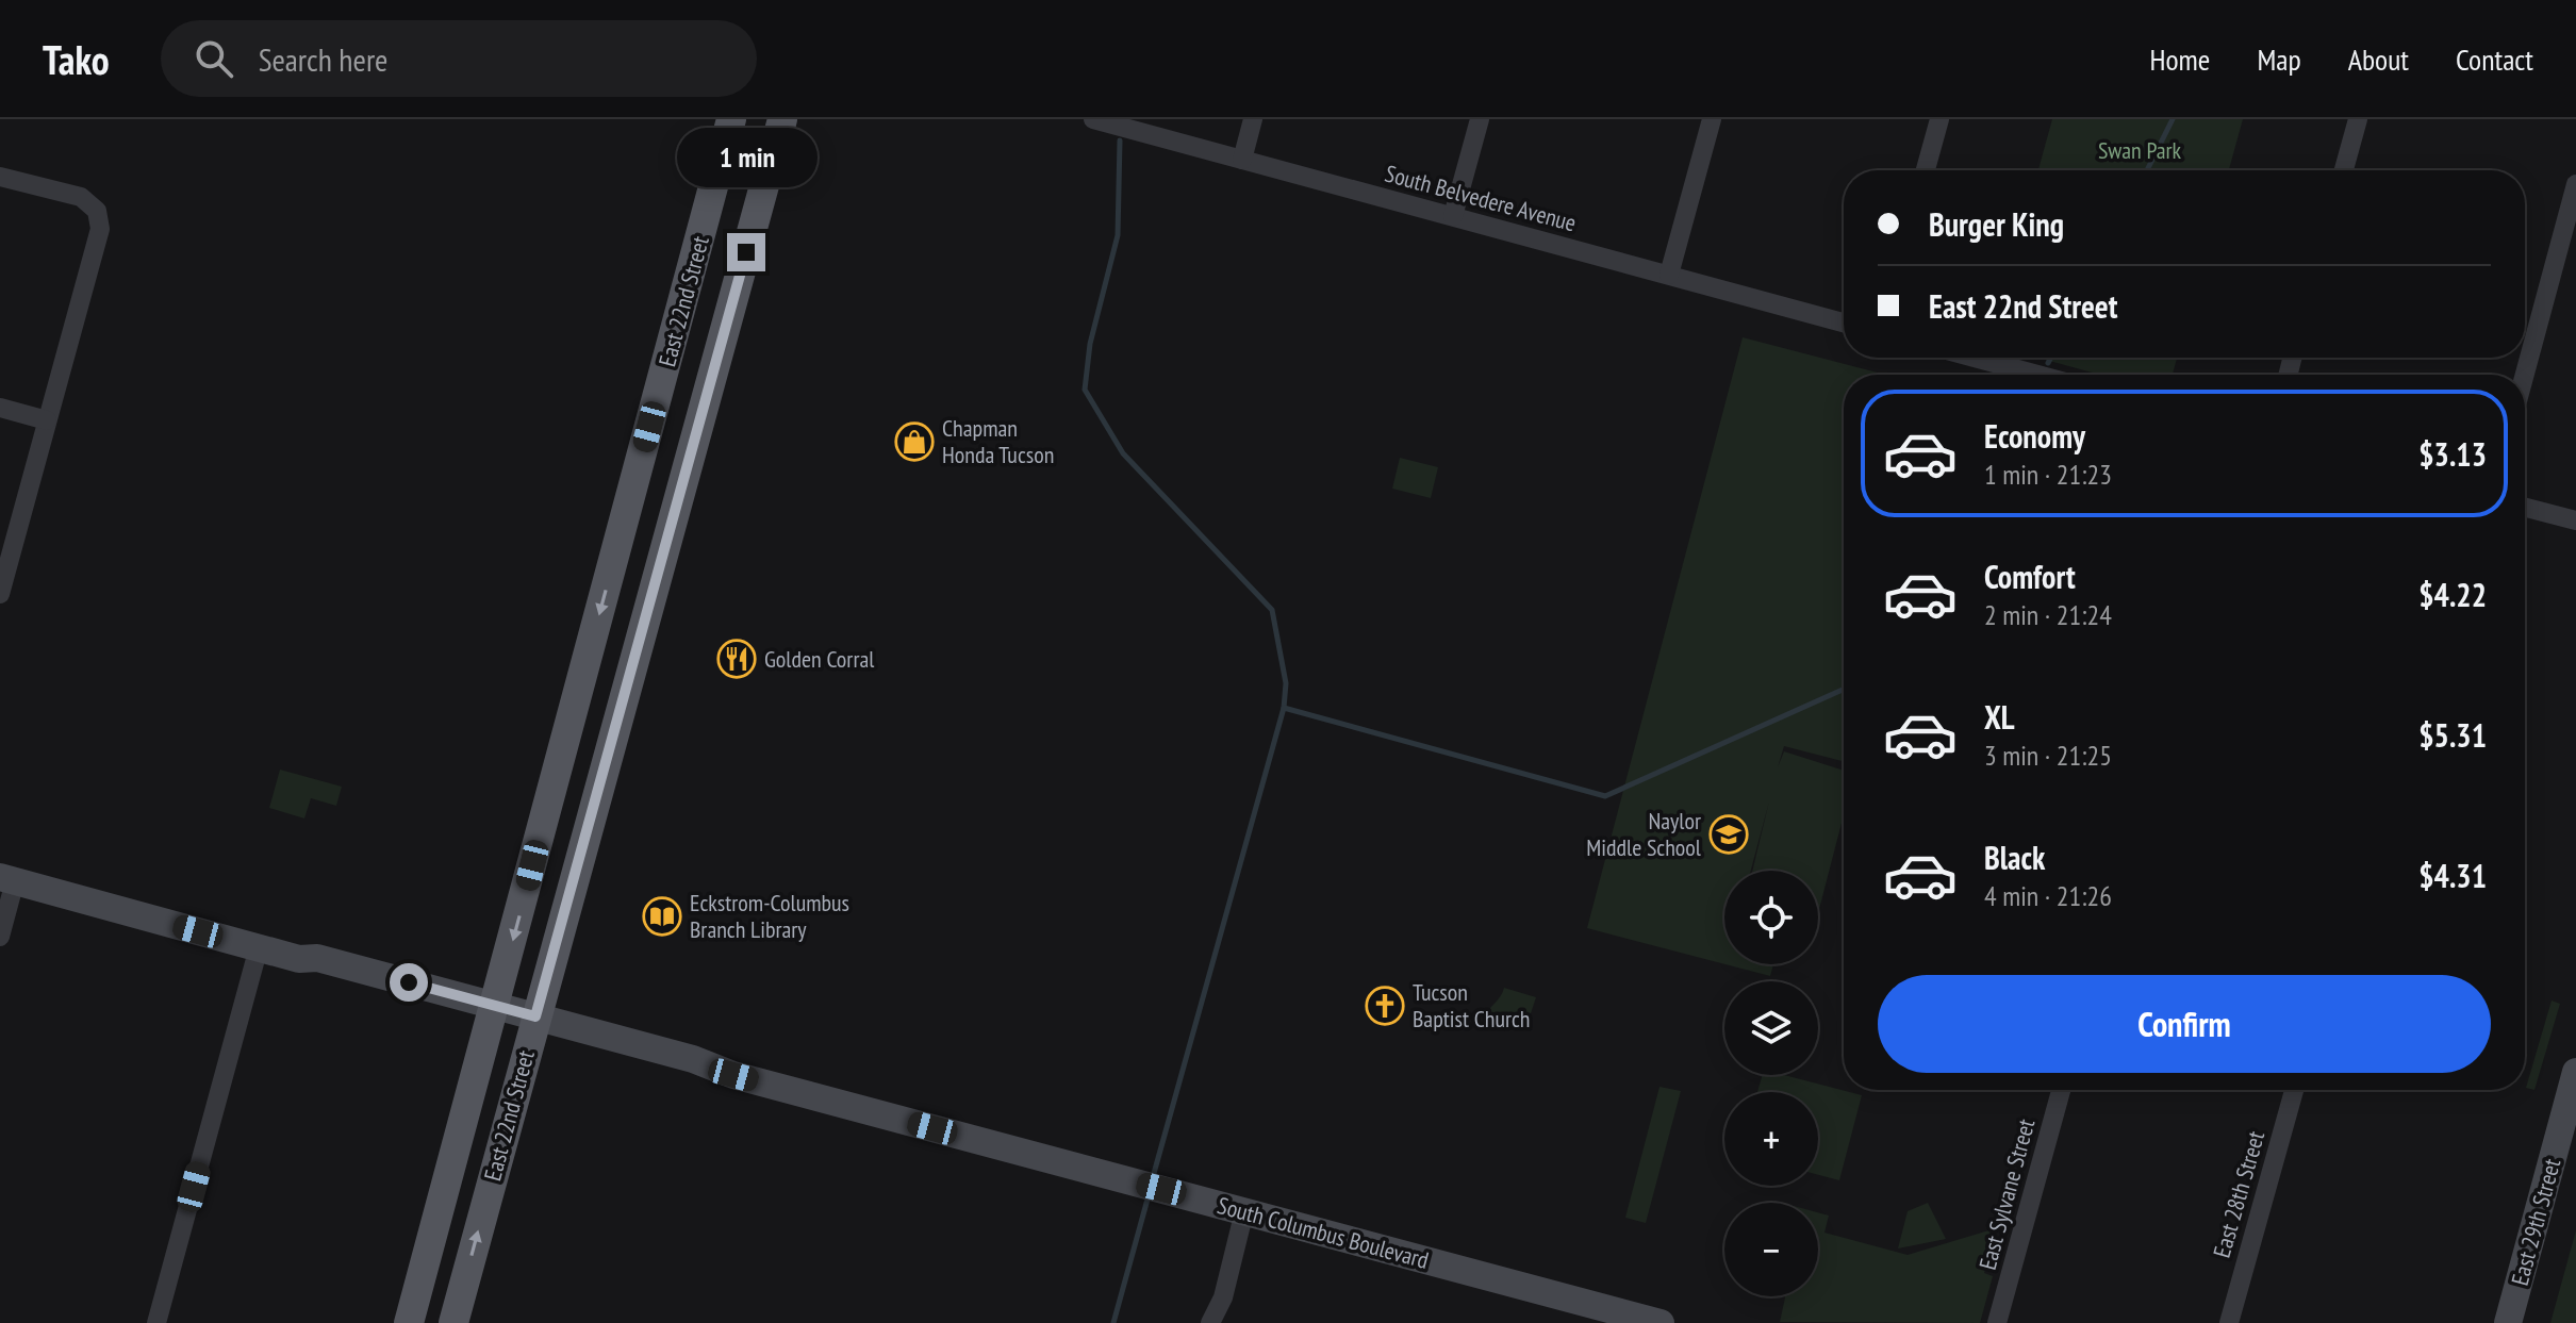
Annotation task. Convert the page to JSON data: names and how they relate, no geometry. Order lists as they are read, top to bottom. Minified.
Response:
{"streets":{"main road":["East 22nd Street"],"street":["South Belvedere Avenue","East Sylvane Street","East 28th Street","East 29th Street","South Columbus Boulevard"]},"crossings":[["East 22nd Street","South Columbus Boulevard"]],"parks":["Swan Park"],"places":{"shop":["Chapman Honda Tucson"],"restaurant":["Golden Corral"],"school or university":["Naylor Middle School"],"library":["Eckstrom-Columbus Branch Library"],"church":["Tucson Baptist Church"]},"page":{"header":"Tako","search":"Search here","nav":["Home","Map","About","Contact"],"bubble":"1 min","banner":["Burger King","East 22nd Street"],"list":[{"name":"Economy","note":"1 min · 21:23","value":"$3.13"},{"name":"Comfort","note":"2 min · 21:24","value":"$4.22"},{"name":"XL","note":"3 min · 21:25","value":"$5.31"},{"name":"Black","note":"4 min · 21:26","value":"$4.31"}],"map_buttons":["+","−"],"buttons":"Confirm"}}
